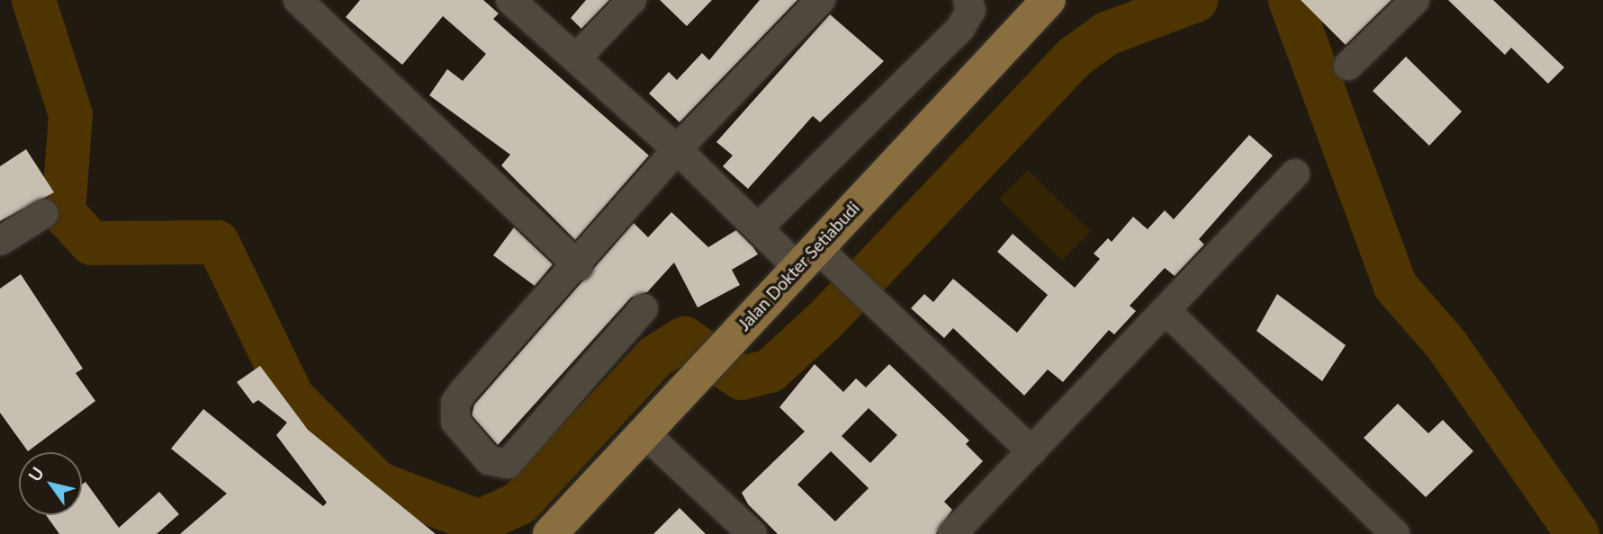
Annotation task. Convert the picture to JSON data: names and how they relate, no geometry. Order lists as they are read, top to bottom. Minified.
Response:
{"streets":{"main road":["Jalan Dokter Setiabudi"]},"north":"top left"}
